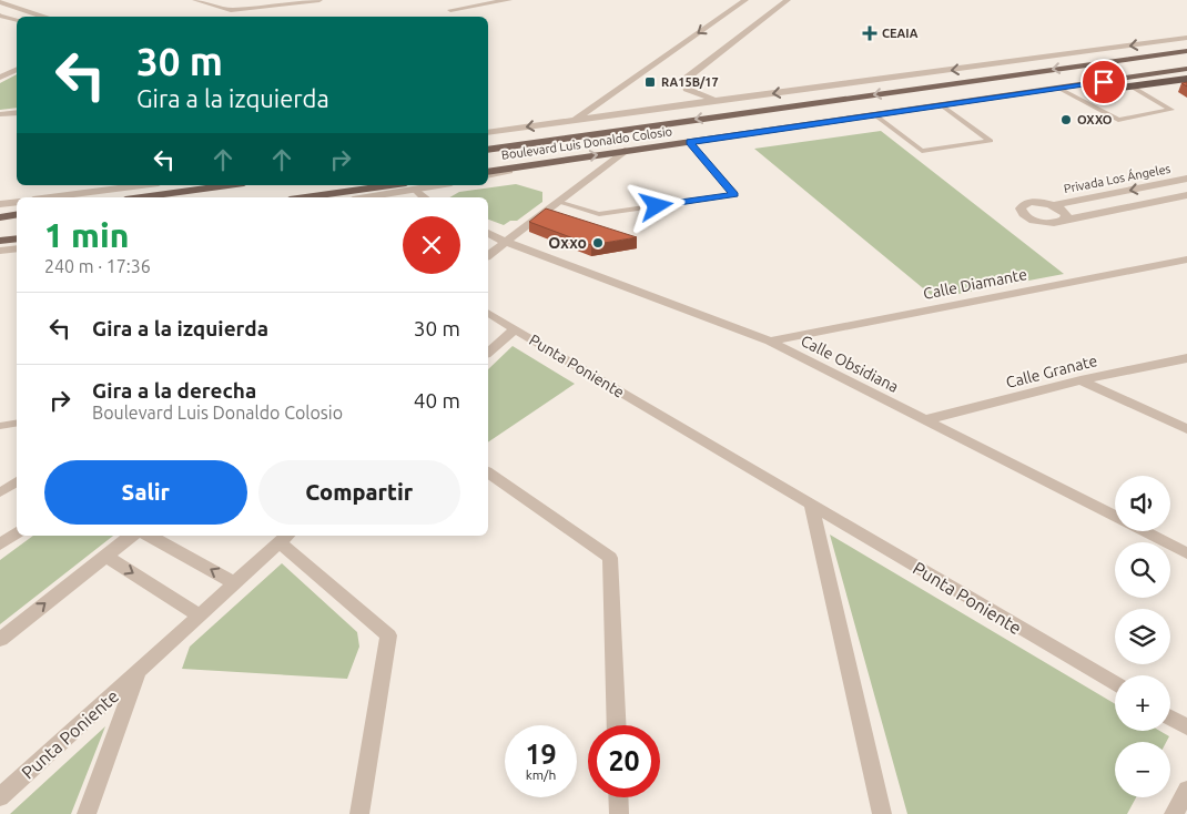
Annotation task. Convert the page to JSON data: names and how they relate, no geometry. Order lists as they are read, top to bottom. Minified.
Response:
{"streets":{"main road":["Boulevard Luis Donaldo Colosio"],"street":["Privada Los Ángeles","Calle Diamante","Calle Obsidiana","Punta Poniente","Calle Granate"]},"crossings":[["Calle Diamante","Calle Obsidiana"],["Calle Obsidiana","Calle Granate"]],"places":{"health":["CEAIA"],"transit":["RA15B/17"],"other":["OXXO","Oxxo"]},"page":{"turn":["30 m","Gira a la izquierda"],"heading":["1 min","240 m · 17:36"],"list":[{"name":"Gira a la izquierda","value":"30 m"},{"name":"Gira a la derecha","note":"Boulevard Luis Donaldo Colosio","value":"40 m"}],"buttons":["Salir","Compartir"],"map_buttons":["+","−"],"speed":"19 km/h","limit":"20"}}
